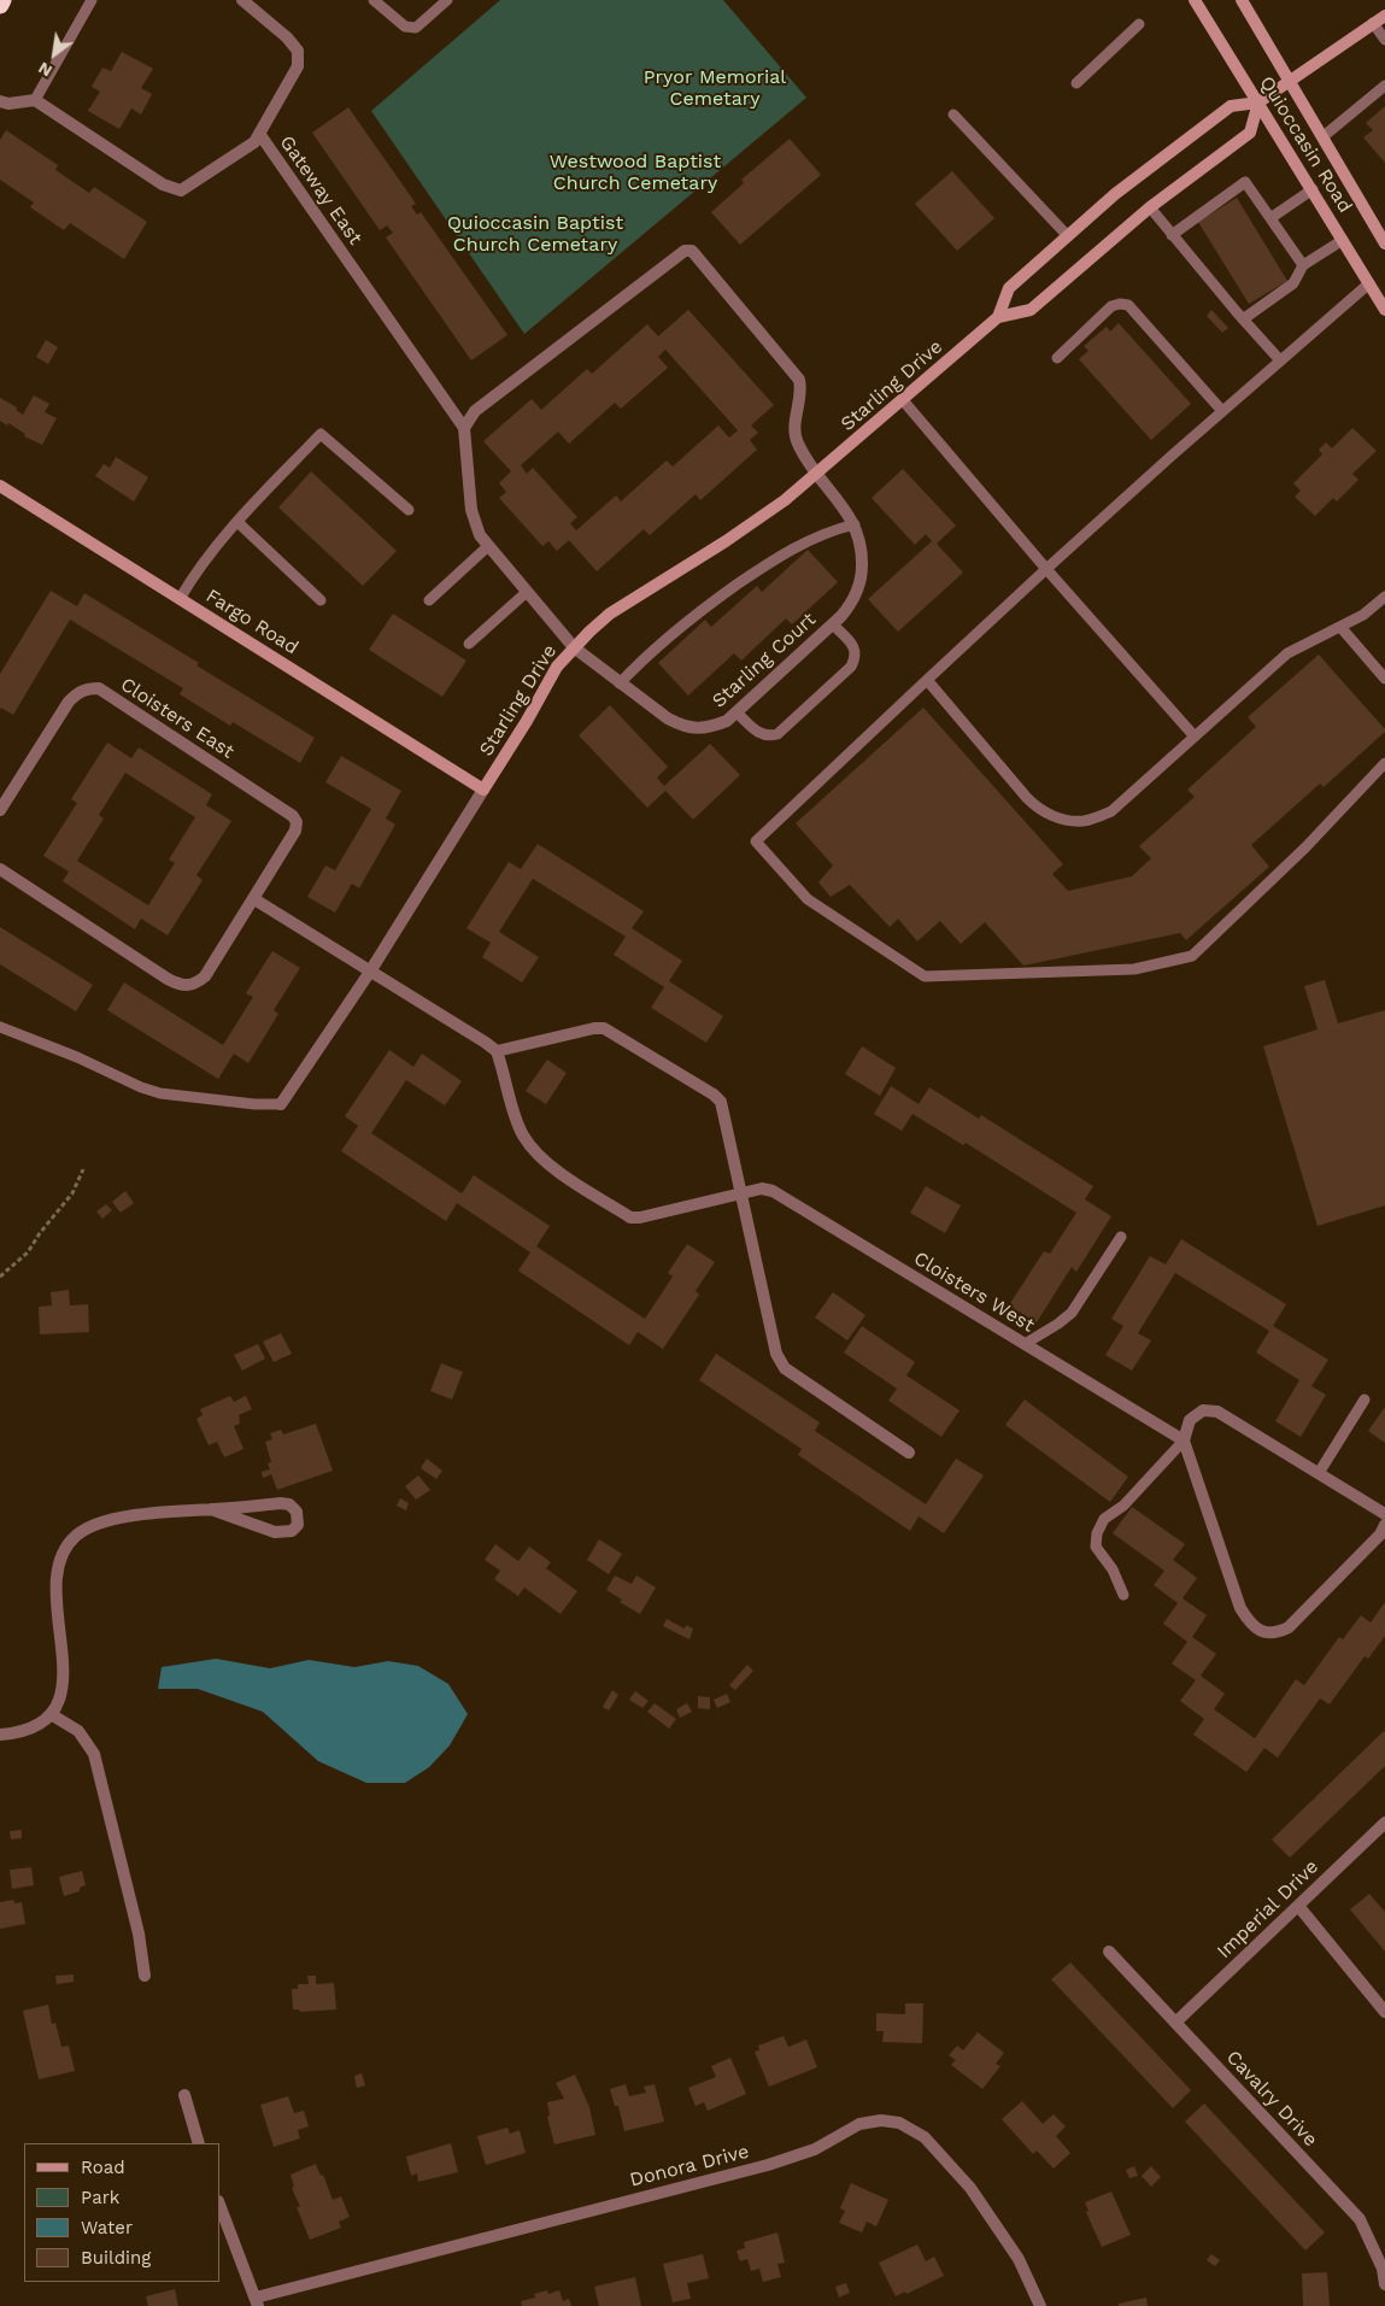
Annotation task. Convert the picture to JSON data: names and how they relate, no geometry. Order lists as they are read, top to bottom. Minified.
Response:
{"streets":{"street":["Quioccasin Road","Gateway East","Starling Drive","Fargo Road","Starling Court","Cloisters East","Cloisters West","Imperial Drive","Cavalry Drive","Donora Drive"]},"crossings":[["Quioccasin Road","Starling Drive"],["Starling Drive","Fargo Road"],["Starling Drive","Starling Court"],["Imperial Drive","Cavalry Drive"]],"parks":["Pryor Memorial Cemetary","Westwood Baptist Church Cemetary","Quioccasin Baptist Church Cemetary"],"legend":["Road","Park","Water","Building"],"north":"bottom left"}
